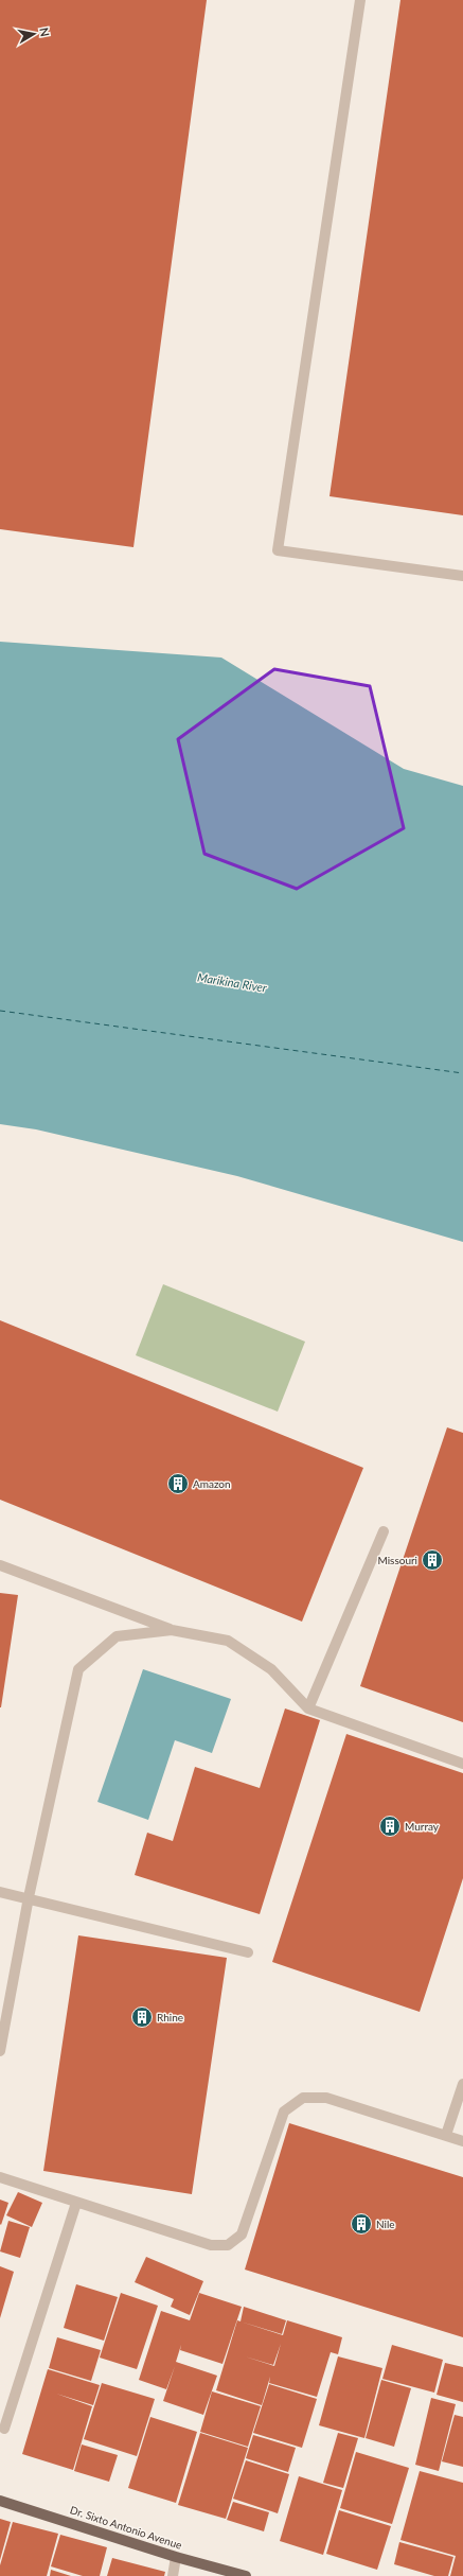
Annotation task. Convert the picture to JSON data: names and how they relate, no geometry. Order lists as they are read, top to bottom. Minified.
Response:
{"streets":{"main road":["Dr. Sixto Antonio Avenue"]},"water":["Marikina River"],"places":{"building":["Amazon","Missouri","Murray","Rhine","Nile"]},"north":"right"}
